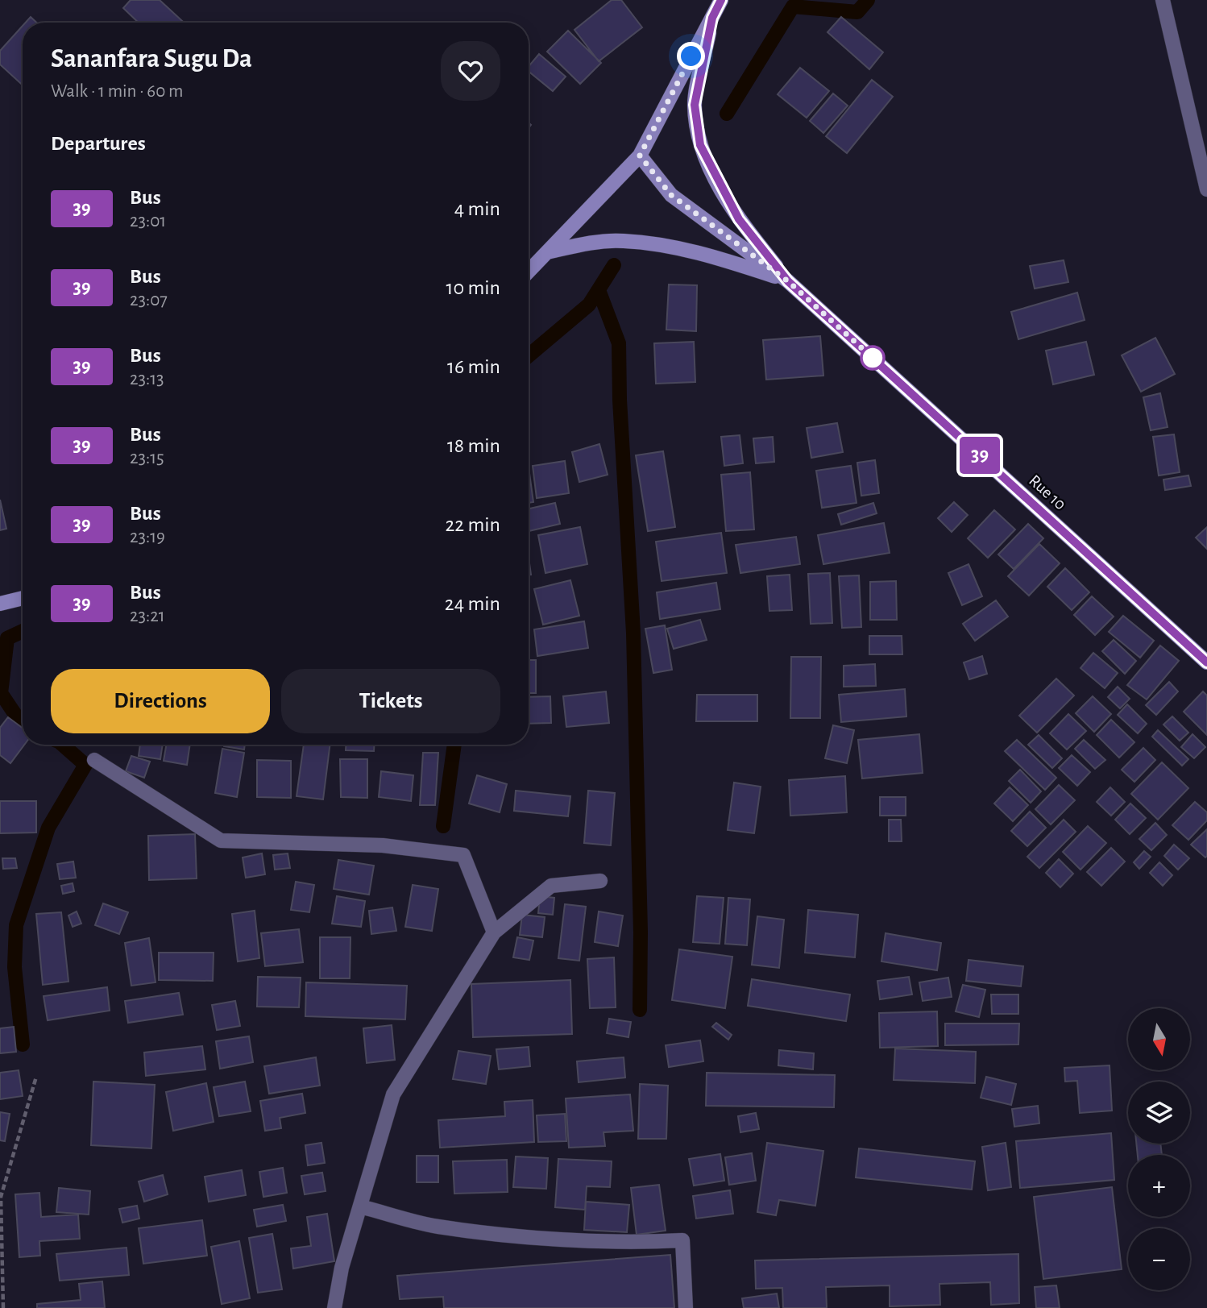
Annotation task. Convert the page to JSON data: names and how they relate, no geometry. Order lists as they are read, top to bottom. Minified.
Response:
{"streets":{"main road":["Rue 10"]},"lines":["bus line 39"],"north":"bottom","page":{"on_map":"39","heading":[["Sananfara Sugu Da","Walk · 1 min · 60 m"],"Departures"],"list":[{"mark":"39","name":"Bus","note":"23:01","value":"4 min"},{"mark":"39","name":"Bus","note":"23:07","value":"10 min"},{"mark":"39","name":"Bus","note":"23:13","value":"16 min"},{"mark":"39","name":"Bus","note":"23:15","value":"18 min"},{"mark":"39","name":"Bus","note":"23:19","value":"22 min"},{"mark":"39","name":"Bus","note":"23:21","value":"24 min"}],"buttons":["Directions","Tickets"],"map_buttons":["+","−"]}}
